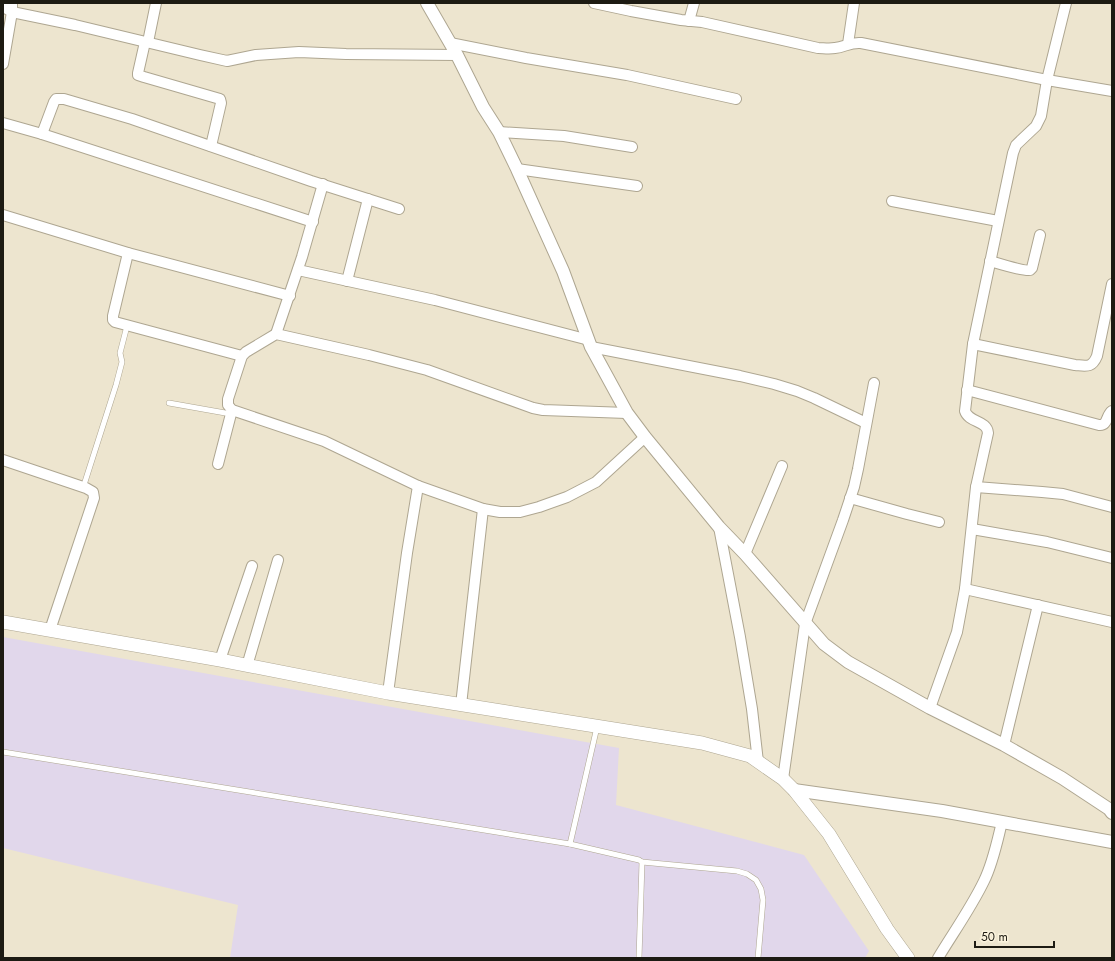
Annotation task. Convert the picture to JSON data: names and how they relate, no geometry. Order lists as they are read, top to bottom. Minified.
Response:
{"scale_bar":"50 m"}
